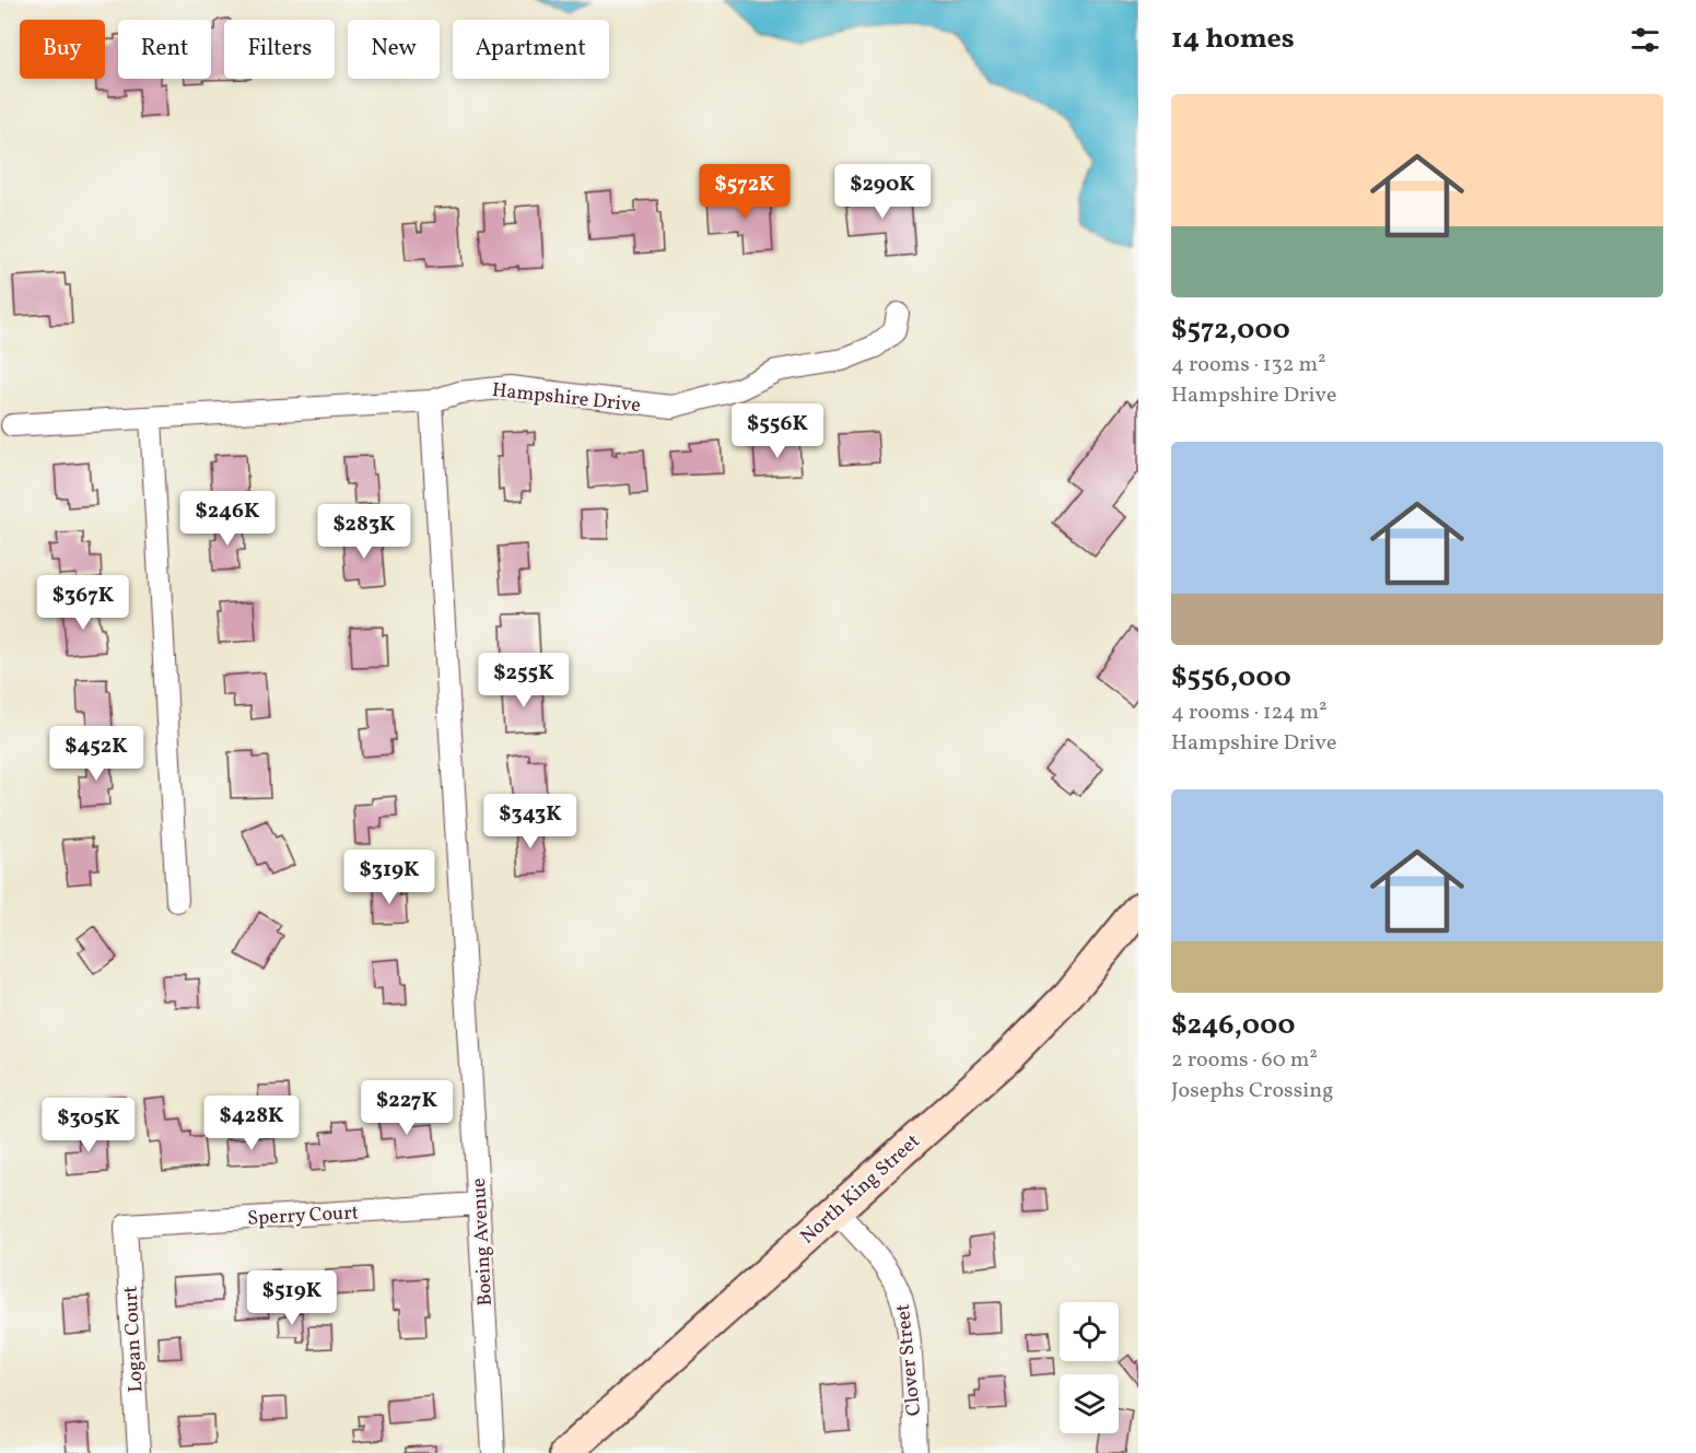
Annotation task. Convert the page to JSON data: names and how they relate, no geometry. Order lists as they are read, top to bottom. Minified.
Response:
{"streets":{"main road":["North King Street"],"street":["Hampshire Drive","Sperry Court","Boeing Avenue","Logan Court","Clover Street"]},"crossings":[["Hampshire Drive","Boeing Avenue"],["North King Street","Clover Street"],["Sperry Court","Boeing Avenue"],["Sperry Court","Logan Court"]],"page":{"heading":"14 homes","chip":["Buy","Rent","Filters","New","Apartment"],"list":[{"name":"$572,000","note":"4 rooms · 132 m² · Hampshire Drive"},{"name":"$556,000","note":"4 rooms · 124 m² · Hampshire Drive"},{"name":"$246,000","note":"2 rooms · 60 m² · Josephs Crossing"}],"price":["$572K","$290K","$556K","$246K","$283K","$367K","$255K","$452K","$343K","$319K","$227K","$428K","$305K","$519K"]}}
